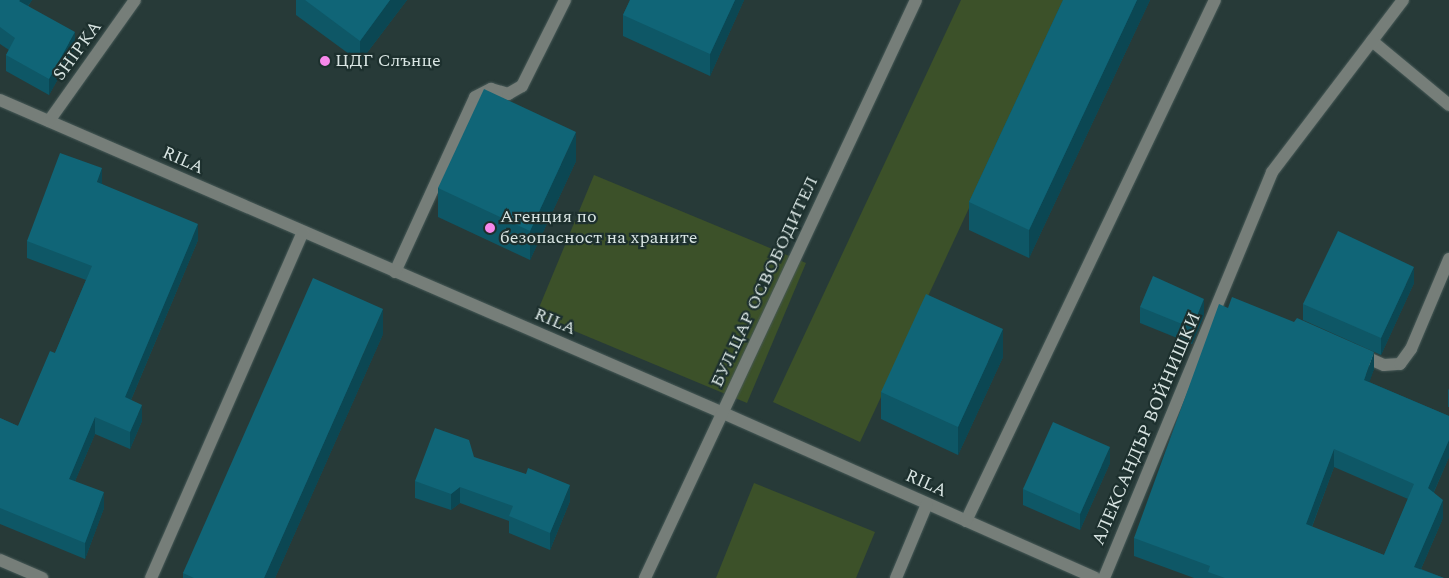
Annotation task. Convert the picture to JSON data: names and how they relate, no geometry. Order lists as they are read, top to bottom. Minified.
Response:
{"streets":{"street":["SHIPKA","RILA","БУЛ.ЦАР ОСВОБОДИТЕЛ","АЛЕКСАНДЪР ВОЙНИШКИ"]},"crossings":[["SHIPKA","RILA"],["RILA","БУЛ.ЦАР ОСВОБОДИТЕЛ"]],"places":["ЦДГ Слънце","Агенция по безопасност на храните"]}
